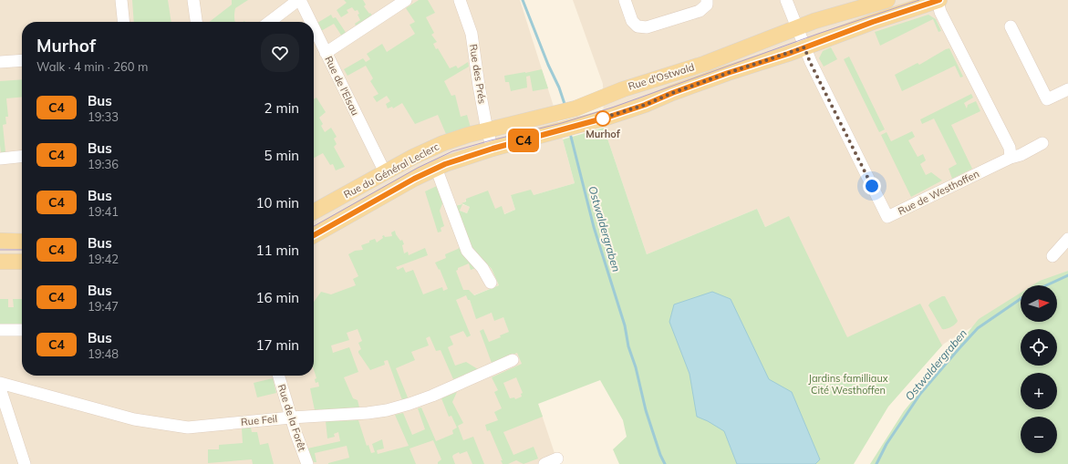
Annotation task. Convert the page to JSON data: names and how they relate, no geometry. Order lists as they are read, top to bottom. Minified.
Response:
{"streets":{"main road":["Rue d'Ostwald","Rue du Général Leclerc"],"street":["Rue des Prés","Rue de l'Elsau","Rue de Westhoffen","Rue de la Forêt","Rue Feil"]},"crossings":[["Rue des Prés","Rue du Général Leclerc"],["Rue d'Ostwald","Rue du Général Leclerc"],["Rue d'Ostwald","Rue de Westhoffen"],["Rue de l'Elsau","Rue du Général Leclerc"],["Rue de la Forêt","Rue Feil"]],"water":["Ostwaldergraben"],"parks":["Jardins familliaux Cité Westhoffen"],"places":["Murhof"],"lines":["bus line C4"],"north":"right","page":{"on_map":"C4","heading":["Murhof","Walk · 4 min · 260 m"],"list":[{"mark":"C4","name":"Bus","note":"19:33","value":"2 min"},{"mark":"C4","name":"Bus","note":"19:36","value":"5 min"},{"mark":"C4","name":"Bus","note":"19:41","value":"10 min"},{"mark":"C4","name":"Bus","note":"19:42","value":"11 min"},{"mark":"C4","name":"Bus","note":"19:47","value":"16 min"},{"mark":"C4","name":"Bus","note":"19:48","value":"17 min"}],"map_buttons":["+","−"]}}
